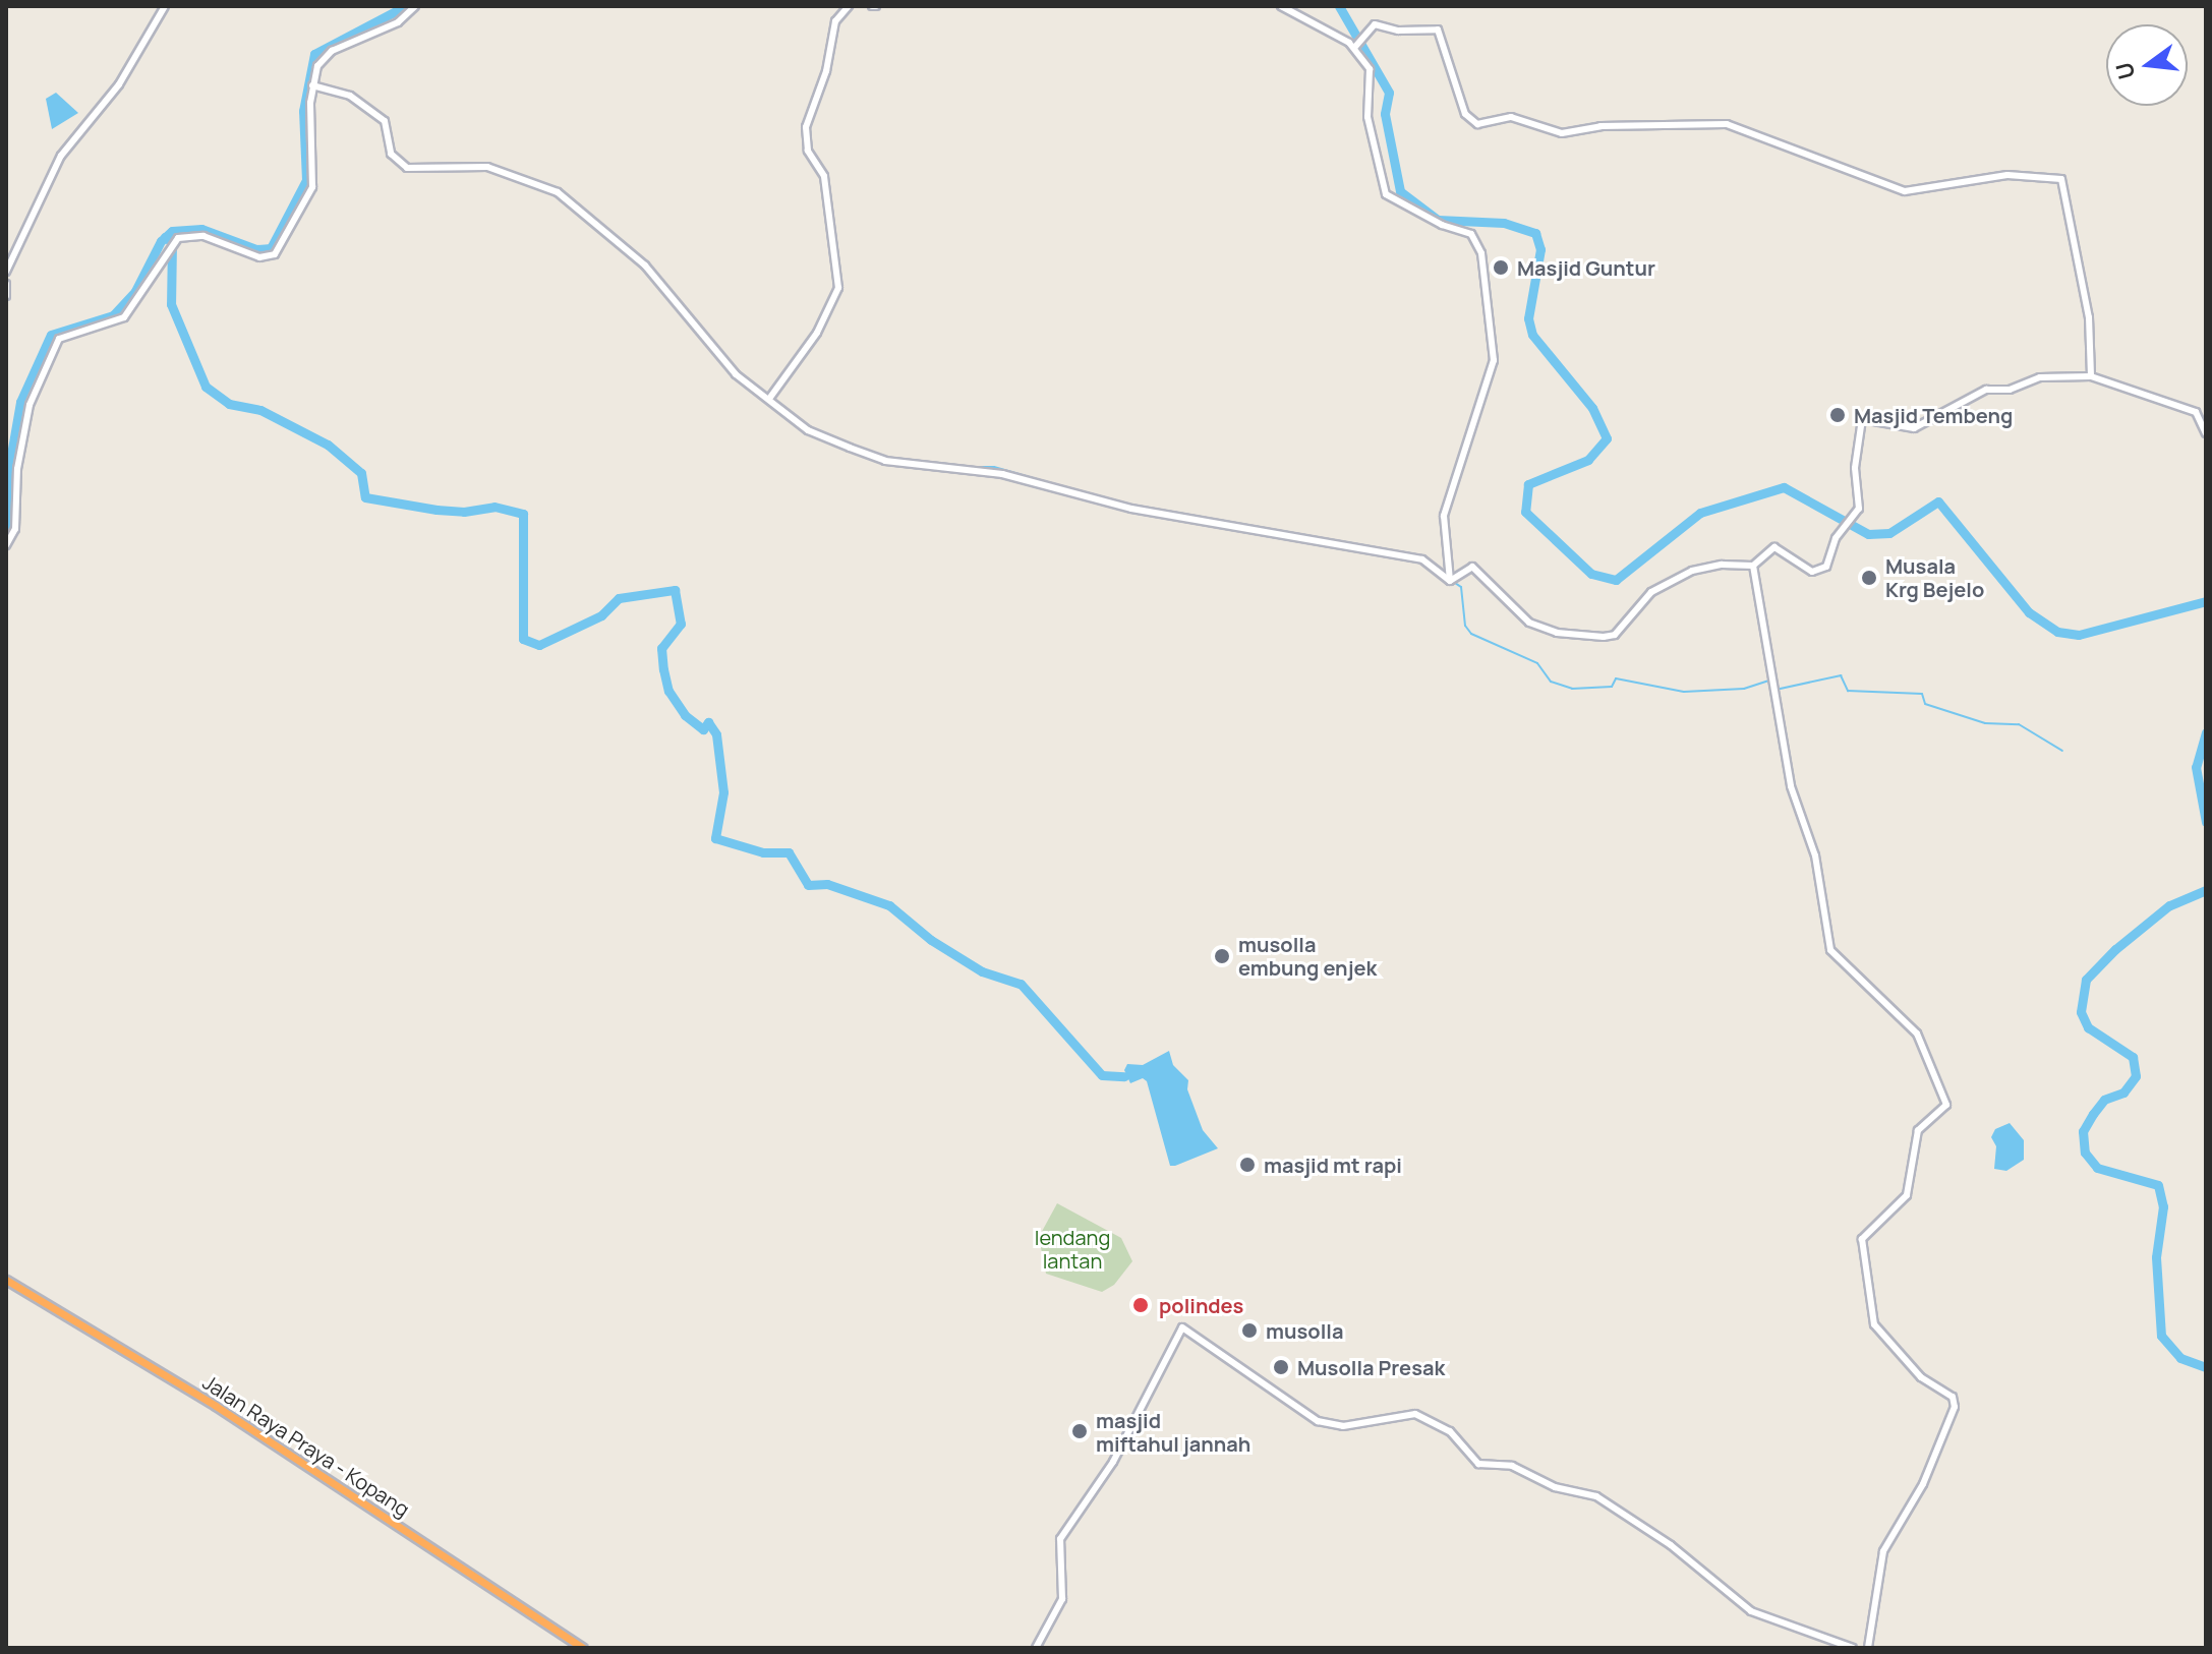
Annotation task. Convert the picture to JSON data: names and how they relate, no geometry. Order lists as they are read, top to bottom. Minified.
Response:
{"streets":{"highway":["Jalan Raya Praya - Kopang"]},"parks":["lendang lantan"],"places":["Masjid Guntur","Masjid Tembeng","Musala Krg Bejelo","musolla embung enjek","masjid mt rapi","polindes","musolla","Musolla Presak","masjid miftahul jannah"],"north":"left"}
